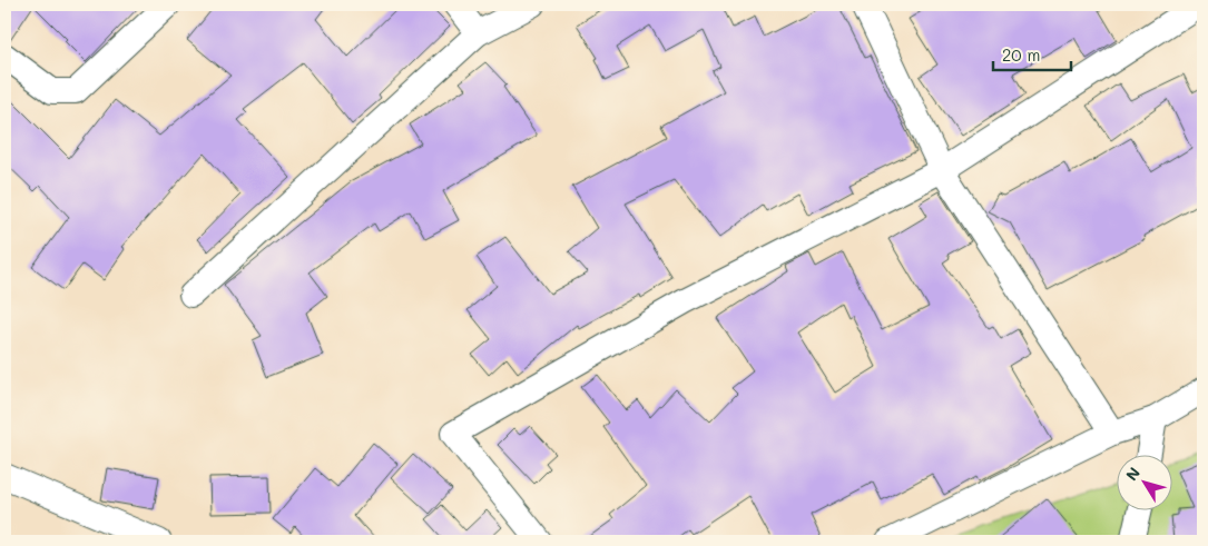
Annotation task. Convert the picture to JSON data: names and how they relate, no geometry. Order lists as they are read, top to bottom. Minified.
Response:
{"scale_bar":"20 m","north":"top left"}
